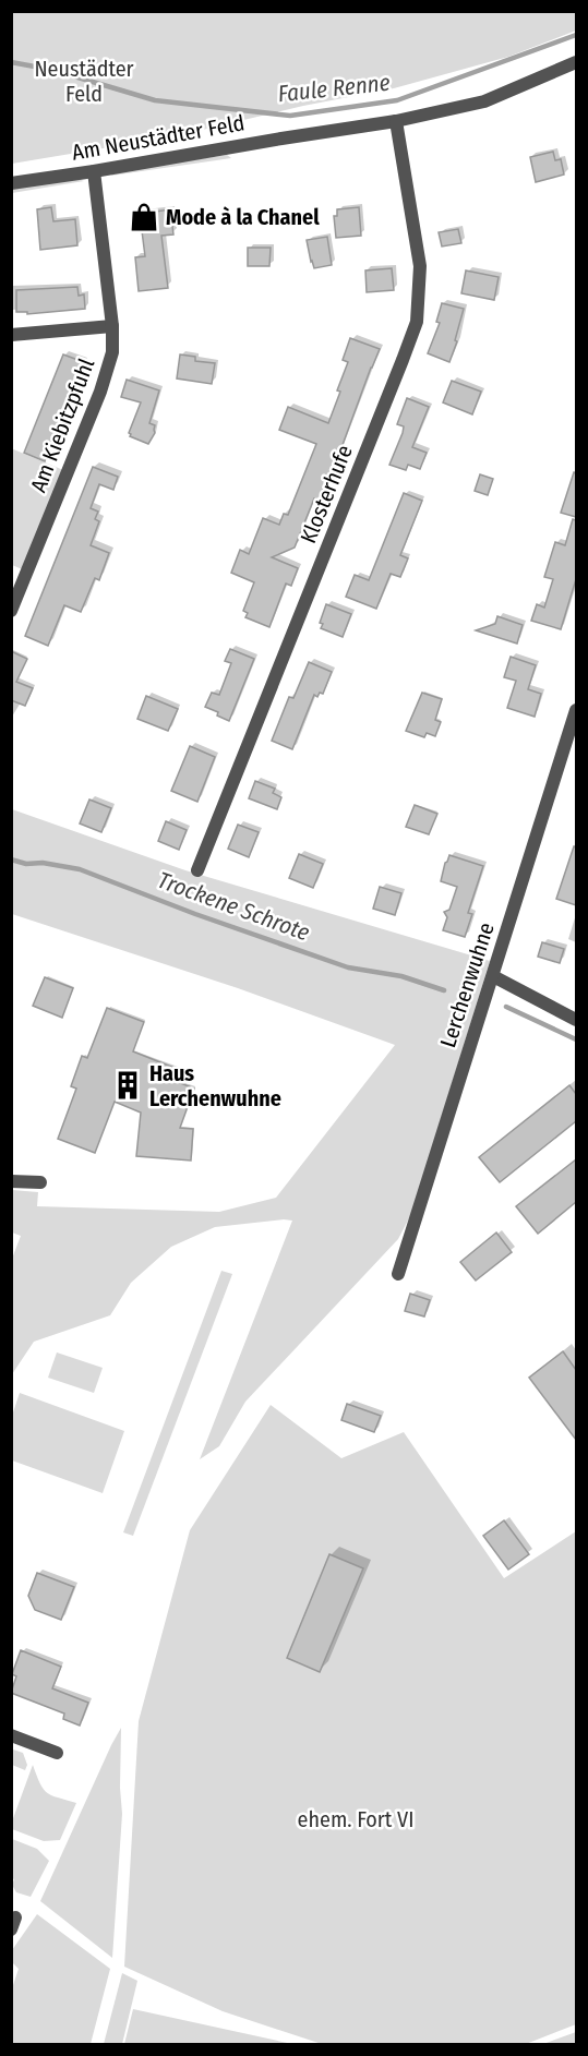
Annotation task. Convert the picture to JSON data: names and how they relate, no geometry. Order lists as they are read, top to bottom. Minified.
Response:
{"streets":{"street":["Am Neustädter Feld","Am Kiebitzpfuhl","Klosterhufe","Lerchenwuhne"]},"crossings":[["Am Neustädter Feld","Am Kiebitzpfuhl"],["Am Neustädter Feld","Klosterhufe"]],"water":["Faule Renne","Trockene Schrote"],"parks":["Neustädter Feld","ehem. Fort VI"],"places":{"shop":["Mode à la Chanel"],"building":["Haus Lerchenwuhne"]}}
